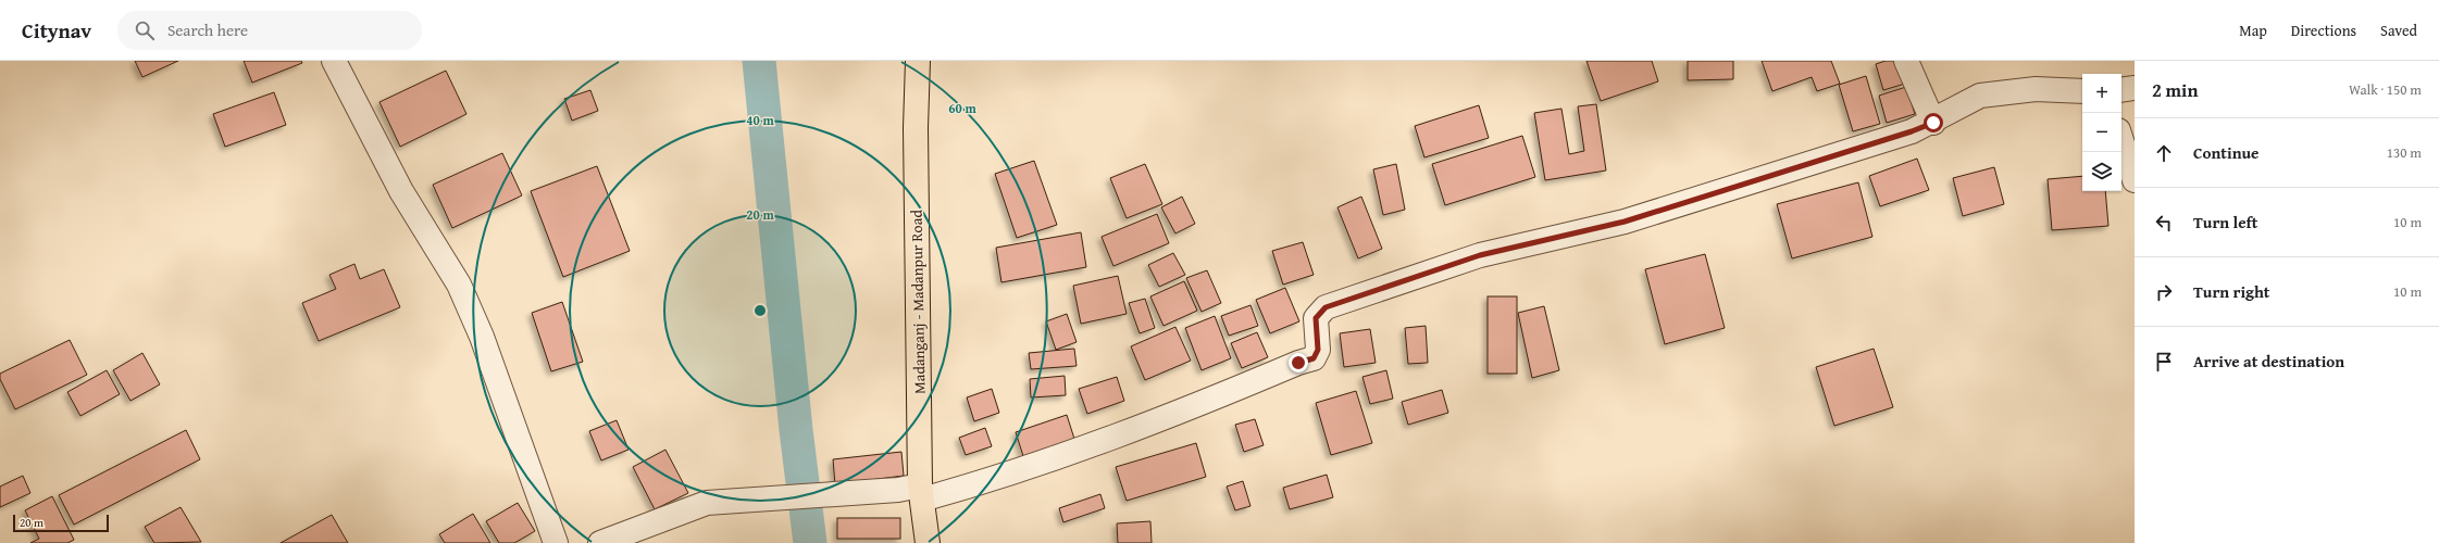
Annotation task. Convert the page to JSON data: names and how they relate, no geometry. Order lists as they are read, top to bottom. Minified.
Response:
{"streets":{"main road":["Madanganj - Madanpur Road"]},"scale_bar":"20 m","page":{"header":"Citynav","search":"Search here","nav":["Map","Directions","Saved"],"heading":["2 min","Walk · 150 m"],"map_buttons":["+","−"],"list":[["Continue","130 m"],["Turn left","10 m"],["Turn right","10 m"],"Arrive at destination"],"scale":"20 m"},"rings":["60 m","40 m","20 m"]}
